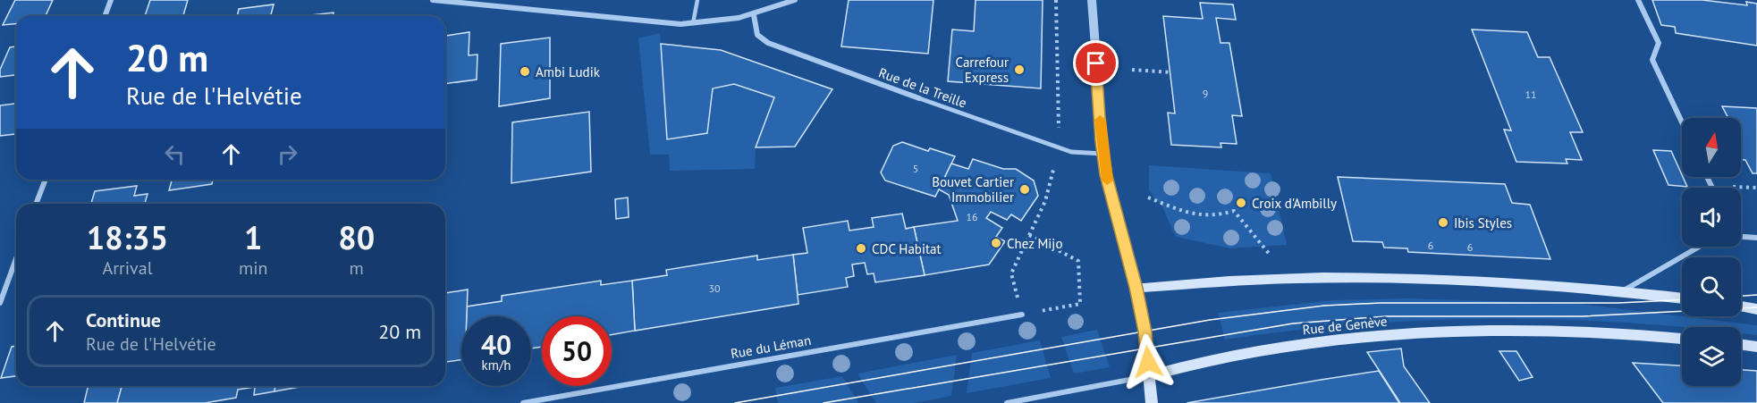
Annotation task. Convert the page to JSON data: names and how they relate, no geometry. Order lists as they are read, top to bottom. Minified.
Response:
{"streets":{"main road":["Rue de Genève"],"street":["Rue de la Treille","Rue du Léman"]},"places":["Carrefour Express","Ambi Ludik","Bouvet Cartier Immobilier","Croix d'Ambilly","Ibis Styles","Chez Mijo","CDC Habitat"],"house_numbers":["9","11","5","16","6","6","30"],"north":"top","page":{"turn":["20 m","Rue de l'Helvétie"],"eta":["18:35","Arrival","1","min","80","m"],"list":[{"name":"Continue","note":"Rue de l'Helvétie","value":"20 m"}],"speed":"40 km/h","limit":"50"}}
